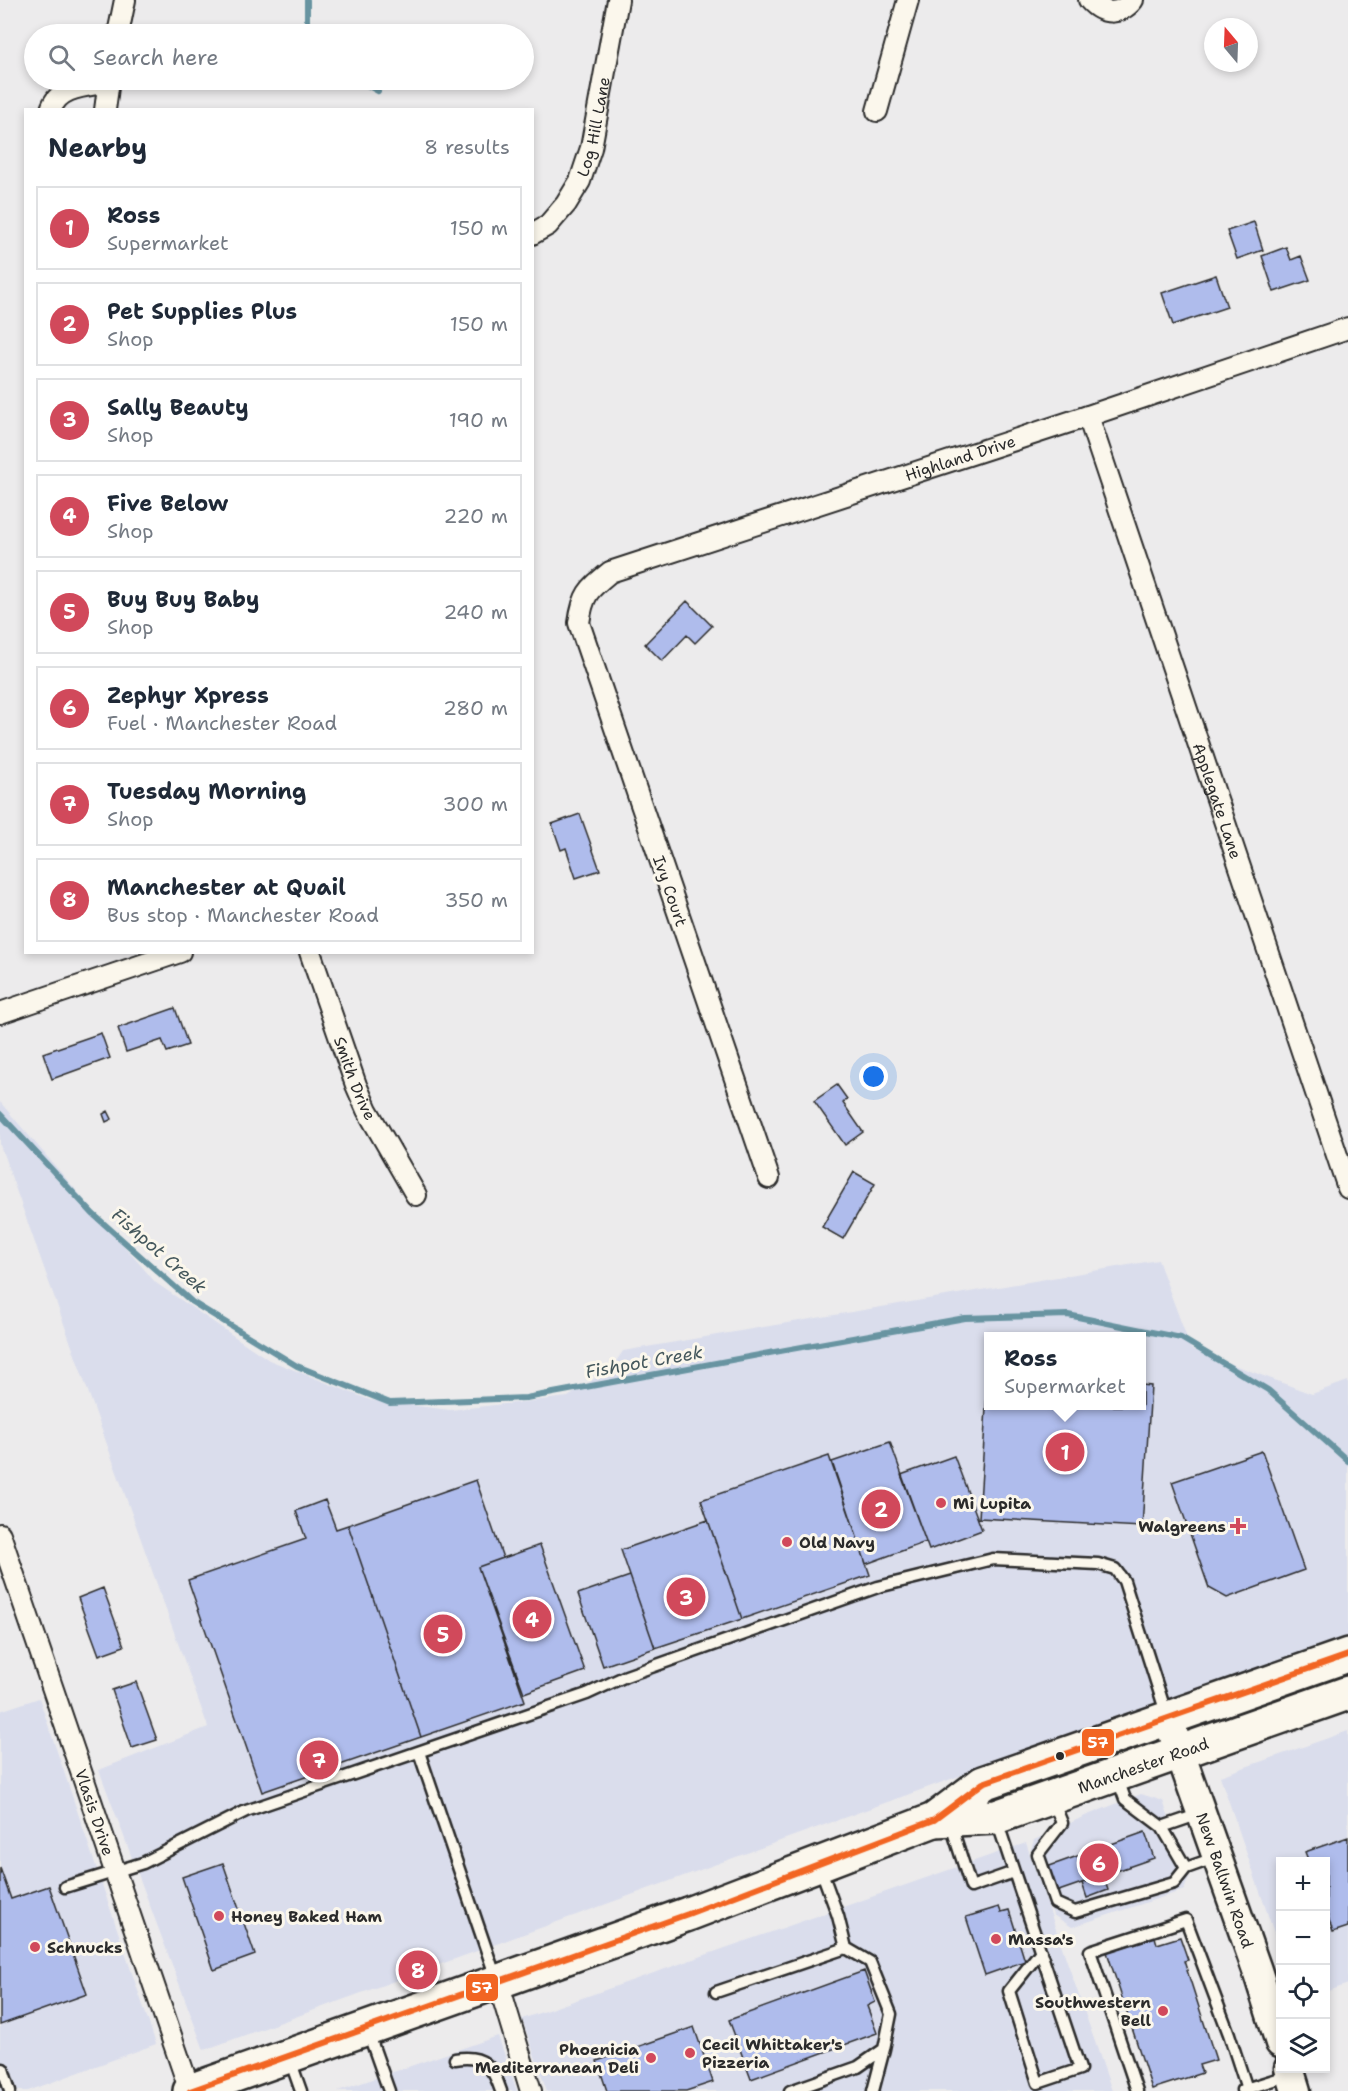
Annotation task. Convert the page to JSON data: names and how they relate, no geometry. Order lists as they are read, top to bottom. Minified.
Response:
{"streets":{"highway":["Manchester Road"],"main road":["New Ballwin Road"],"street":["Log Hill Lane","Highland Drive","Applegate Lane","Ivy Court","Smith Drive","Vlasis Drive"]},"crossings":[["Highland Drive","Applegate Lane"],["Highland Drive","Ivy Court"],["Manchester Road","Vlasis Drive"],["Manchester Road","New Ballwin Road"]],"water":["Fishpot Creek"],"places":{"other":["Mi Lupita","Old Navy","Honey Baked Ham","Massa's","Schnucks","Southwestern Bell","Cecil Whittaker's Pizzeria","Phoenicia Mediterranean Deli"],"health":["Walgreens"]},"lines":["transit line 57"],"north":"top","page":{"search":"Search here","heading":["Nearby","8 results"],"list":[{"mark":"1","name":"Ross","note":"Supermarket","value":"150 m"},{"mark":"2","name":"Pet Supplies Plus","note":"Shop","value":"150 m"},{"mark":"3","name":"Sally Beauty","note":"Shop","value":"190 m"},{"mark":"4","name":"Five Below","note":"Shop","value":"220 m"},{"mark":"5","name":"Buy Buy Baby","note":"Shop","value":"240 m"},{"mark":"6","name":"Zephyr Xpress","note":"Fuel · Manchester Road","value":"280 m"},{"mark":"7","name":"Tuesday Morning","note":"Shop","value":"300 m"},{"mark":"8","name":"Manchester at Quail","note":"Bus stop · Manchester Road","value":"350 m"}],"popup":["Ross","Supermarket"],"pins":["1","2","3","4","5","7","6","8"],"map_buttons":["+","−"]}}
